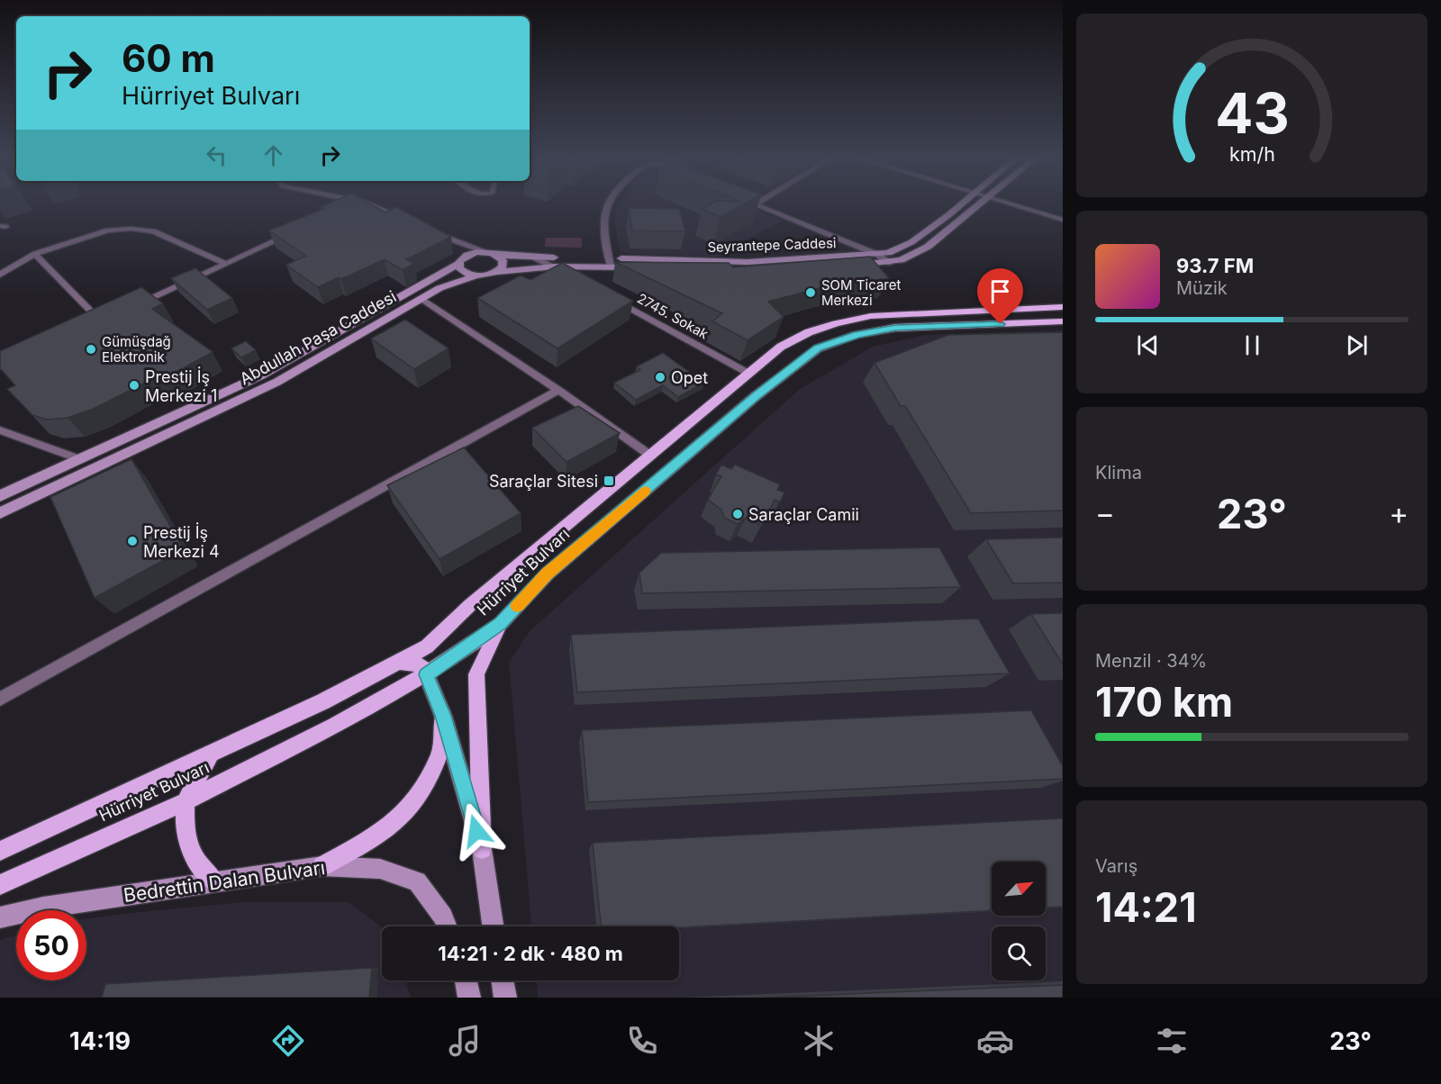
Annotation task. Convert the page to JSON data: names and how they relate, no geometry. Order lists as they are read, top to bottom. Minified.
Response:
{"streets":{"main road":["Seyrantepe Caddesi","Abdullah Paşa Caddesi","Hürriyet Bulvarı","Bedrettin Dalan Bulvarı"],"street":["2745. Sokak"]},"crossings":[["Seyrantepe Caddesi","Abdullah Paşa Caddesi"],["2745. Sokak","Hürriyet Bulvarı"]],"places":{"other":["SOM Ticaret Merkezi","Gümüşdağ Elektronik","Opet","Prestij İş Merkezi 1","Saraçlar Camii","Prestij İş Merkezi 4"],"transit":["Saraçlar Sitesi"]},"north":"top right","page":{"turn":["60 m","Hürriyet Bulvarı"],"song":["93.7 FM","Müzik"],"tile":["Klima",["Menzil · 34%","170 km"],["Varış","14:21"]],"heat":["−","23°","+"],"limit":"50","trip":"14:21 · 2 dk · 480 m","tabs":["14:19","23°"],"gauge":["43","km/h"]}}
